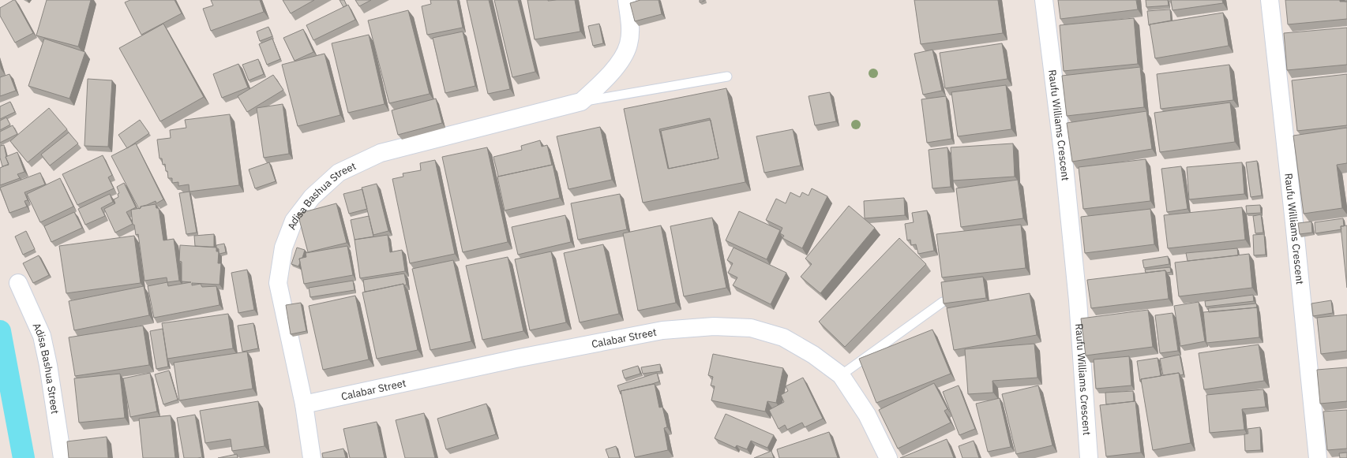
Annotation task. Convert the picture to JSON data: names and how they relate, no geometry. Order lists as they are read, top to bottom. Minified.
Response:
{"streets":{"street":["Raufu Williams Crescent","Adisa Bashua Street","Calabar Street"]},"crossings":[["Adisa Bashua Street","Calabar Street"]]}
